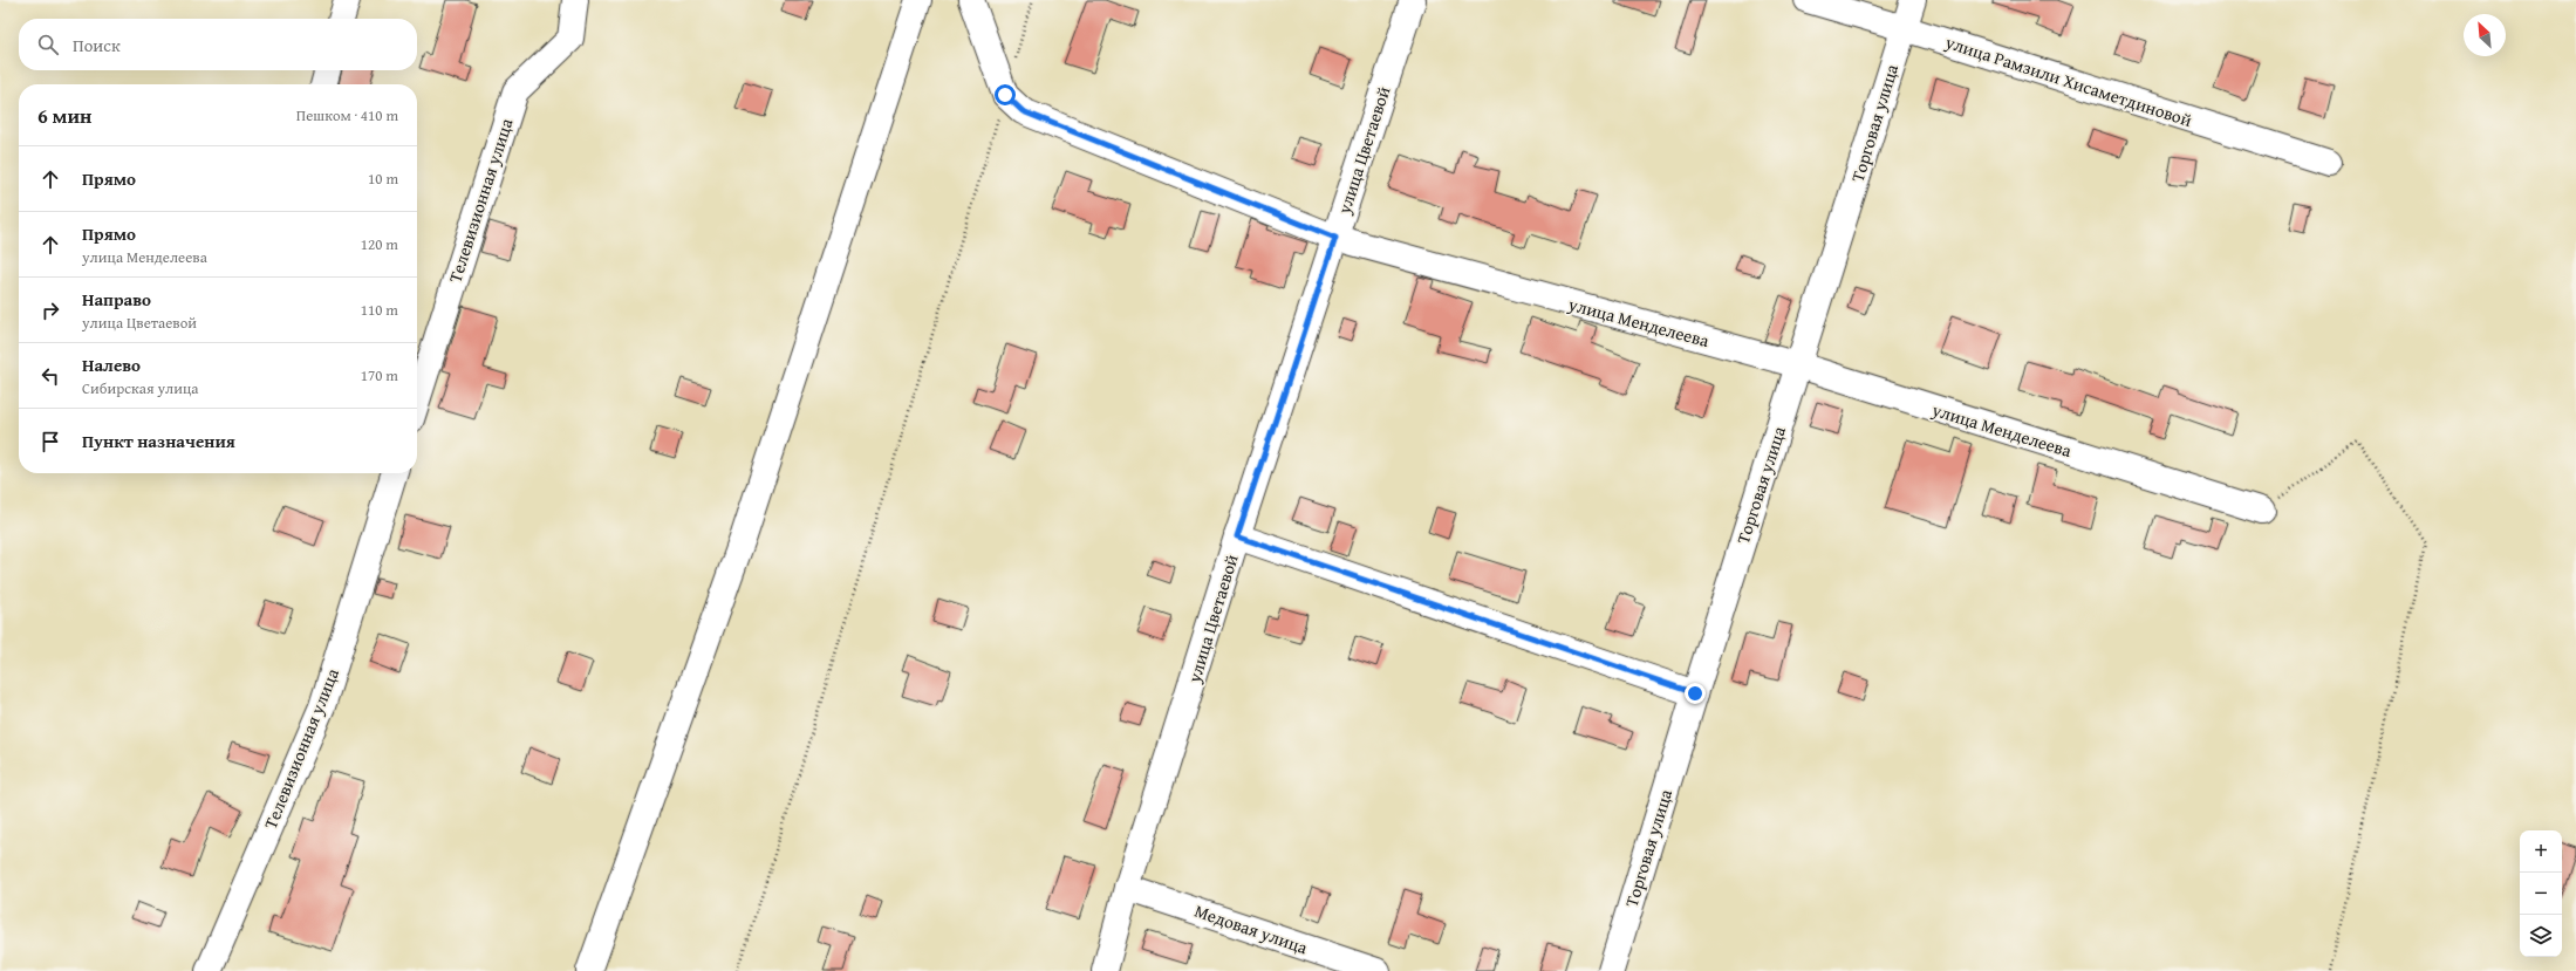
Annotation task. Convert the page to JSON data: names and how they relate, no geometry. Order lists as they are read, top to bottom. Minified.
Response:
{"streets":{"street":["улица Рамзили Хисаметдиновой","Торговая улица","улица Цветаевой","Телевизионная улица","улица Менделеева","Медовая улица"]},"crossings":[["улица Рамзили Хисаметдиновой","Торговая улица"],["Торговая улица","улица Менделеева"],["улица Цветаевой","улица Менделеева"],["улица Цветаевой","Медовая улица"]],"north":"top left","page":{"search":"Поиск","heading":["6 мин","Пешком · 410 m"],"list":[["Прямо","10 m"],["Прямо","улица Менделеева","120 m"],["Направо","улица Цветаевой","110 m"],["Налево","Сибирская улица","170 m"],"Пункт назначения"],"map_buttons":["+","−"]}}
